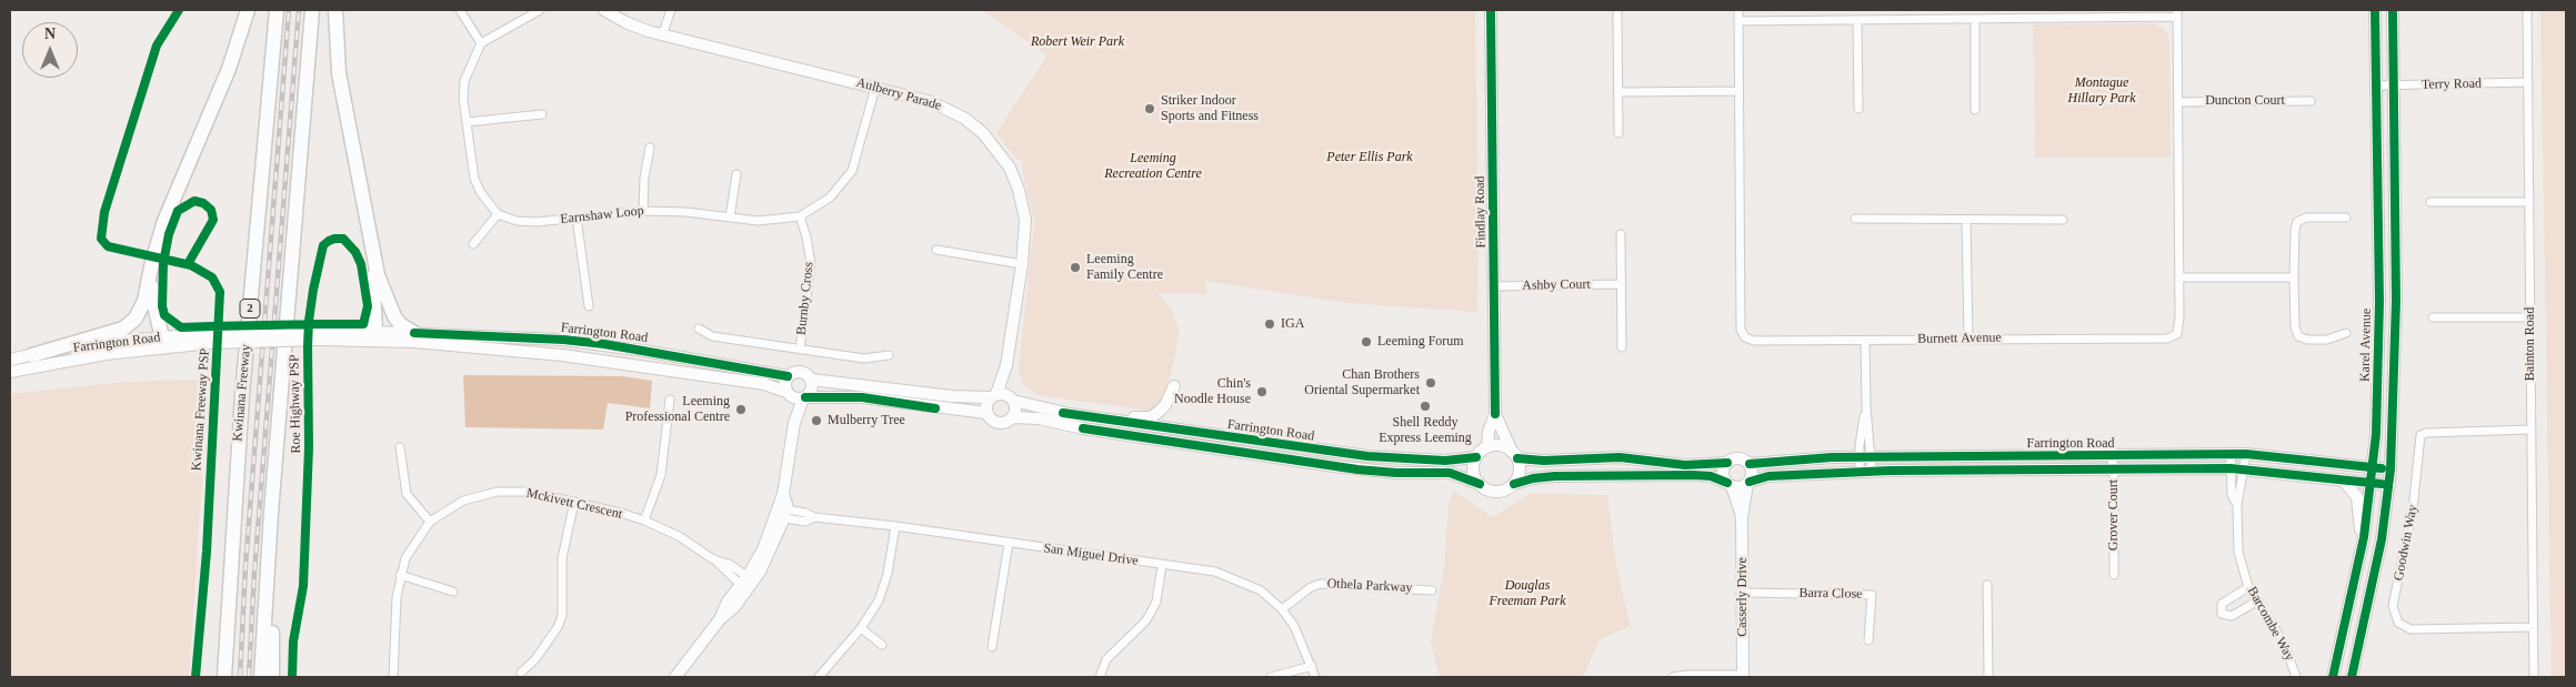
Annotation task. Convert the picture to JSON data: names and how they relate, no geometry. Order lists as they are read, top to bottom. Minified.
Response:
{"streets":{"highway":["2","Kwinana Freeway"],"main road":["Aulberry Parade","Findlay Road","Farrington Road","Karel Avenue","Casserly Drive"],"street":["Terry Road","Duncton Court","Earnshaw Loop","Ashby Court","Burnby Cross","Burnett Avenue","Bainton Road","Mckivett Crescent","Grover Court","Goodwin Way","San Miguel Drive","Othela Parkway","Barra Close","Barcombe Way"],"cycle path":["Roe Highway PSP","Kwinana Freeway PSP"]},"crossings":[["Terry Road","Bainton Road"],["Terry Road","Karel Avenue"],["Aulberry Parade","Earnshaw Loop"],["Aulberry Parade","Farrington Road"],["Duncton Court","Burnett Avenue"],["Findlay Road","Ashby Court"],["Findlay Road","Farrington Road"],["Earnshaw Loop","Burnby Cross"],["Farrington Road","Karel Avenue"],["Farrington Road","Grover Court"],["Farrington Road","Casserly Drive"],["Farrington Road","Barcombe Way"],["Bainton Road","Goodwin Way"],["San Miguel Drive","Othela Parkway"],["Barra Close","Casserly Drive"]],"parks":["Robert Weir Park","Montague Hillary Park","Peter Ellis Park","Leeming Recreation Centre","Douglas Freeman Park"],"places":["Striker Indoor Sports and Fitness","Leeming Family Centre","IGA","Leeming Forum","Chan Brothers Oriental Supermarket","Chin's Noodle House","Shell Reddy Express Leeming","Leeming Professional Centre","Mulberry Tree"],"north":"top"}
